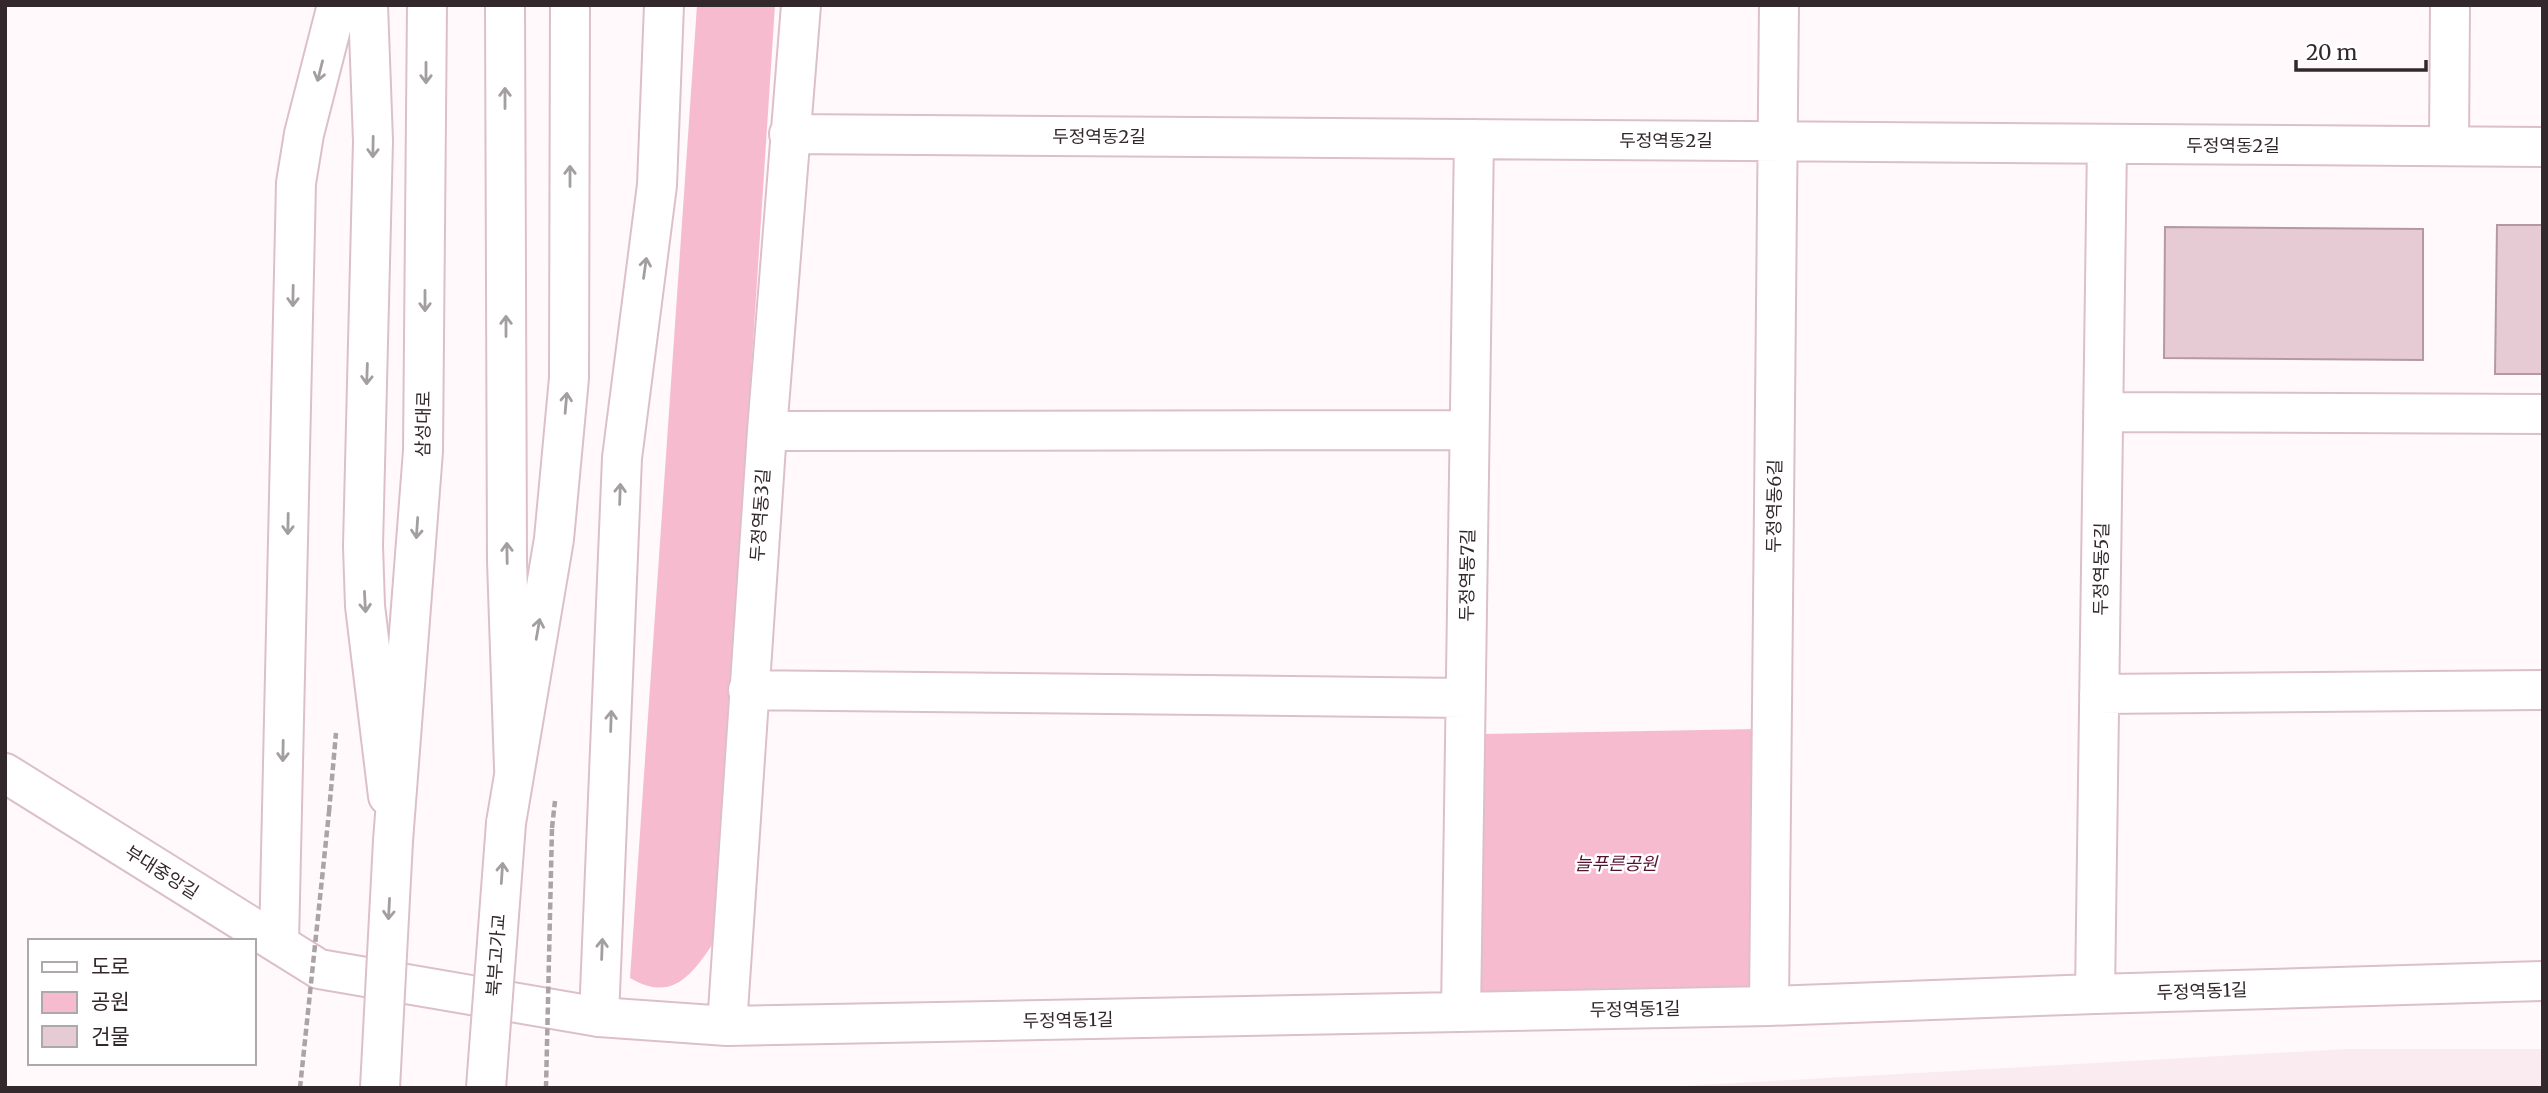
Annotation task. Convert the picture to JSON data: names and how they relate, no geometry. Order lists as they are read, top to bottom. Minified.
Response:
{"streets":{"main road":["두정역동2길","삼성대로","두정역동6길","두정역동3길","두정역동5길","두정역동7길","부대중앙길","북부고가교","두정역동1길"]},"crossings":[["두정역동2길","두정역동6길"],["두정역동2길","두정역동3길"],["두정역동2길","두정역동5길"],["두정역동2길","두정역동7길"],["두정역동6길","두정역동1길"],["두정역동3길","두정역동1길"],["두정역동5길","두정역동1길"],["두정역동7길","두정역동1길"],["부대중앙길","두정역동1길"]],"parks":["늘푸른공원"],"legend":["도로","공원","건물"],"scale_bar":"20 m"}
